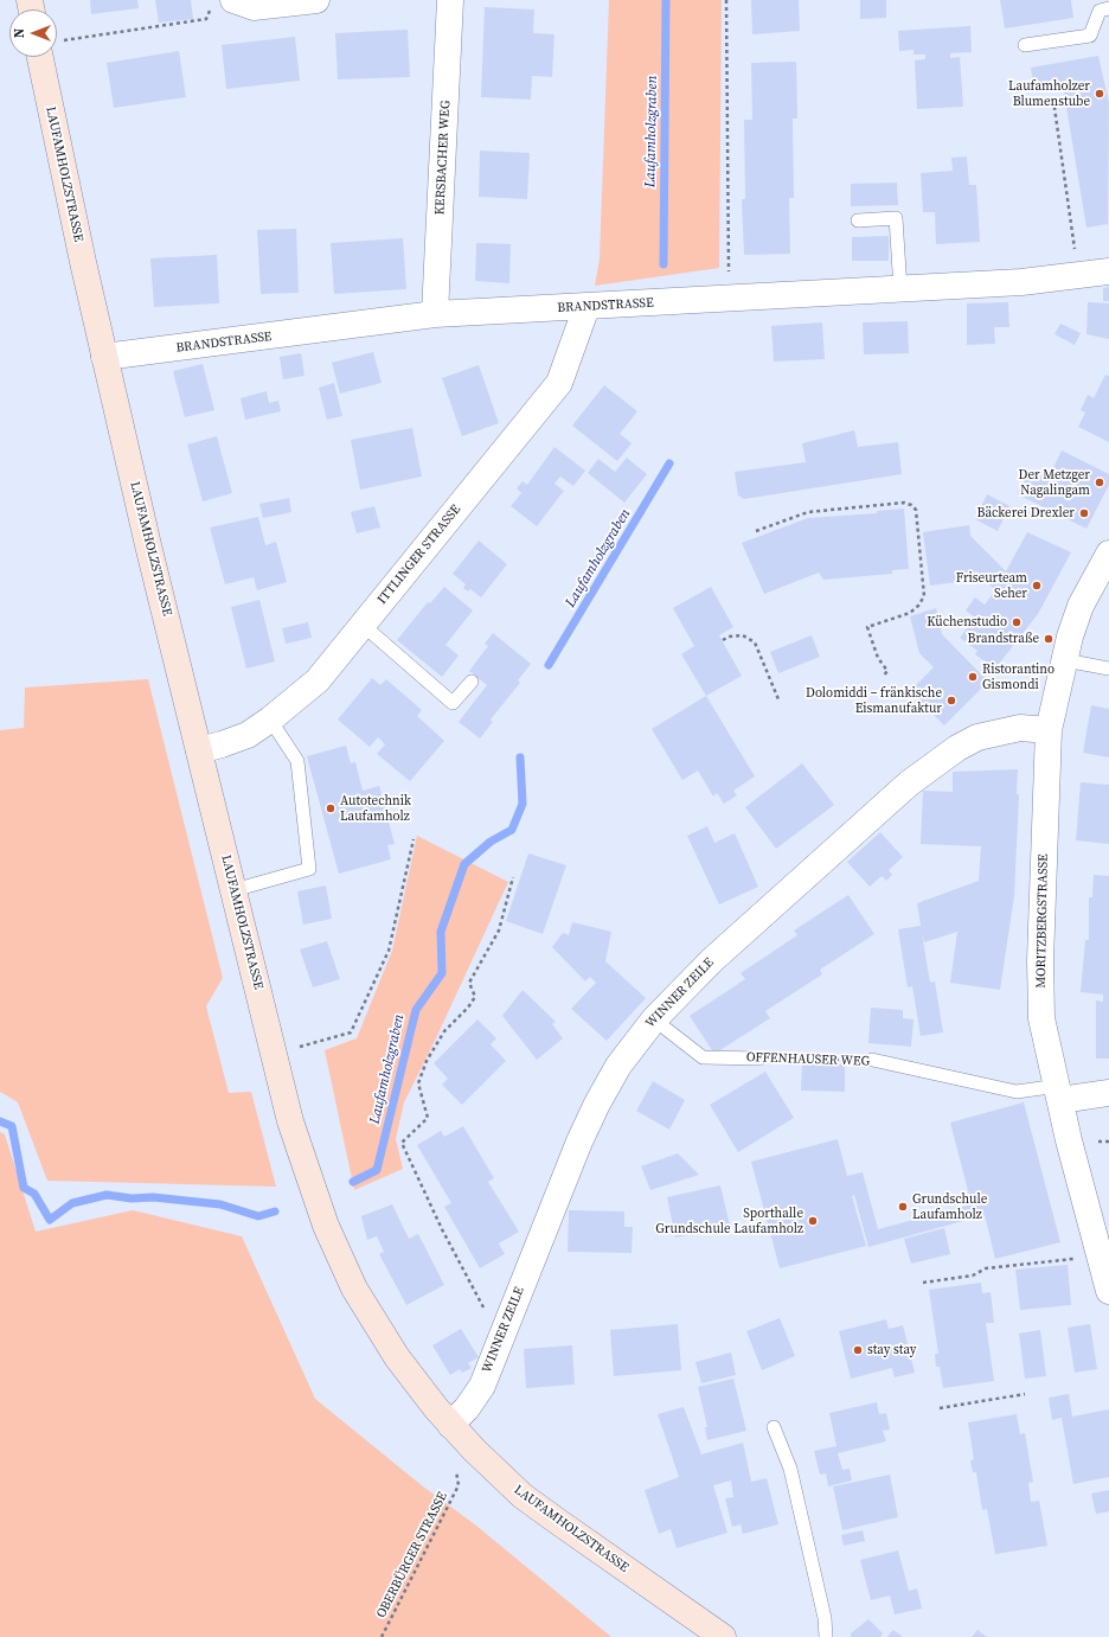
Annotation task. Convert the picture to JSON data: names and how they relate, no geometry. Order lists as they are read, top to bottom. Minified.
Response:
{"streets":{"main road":["LAUFAMHOLZSTRASSE"],"street":["KERSBACHER WEG","BRANDSTRASSE","ITTLINGER STRASSE","MORITZBERGSTRASSE","WINNER ZEILE"],"lane":["OFFENHAUSER WEG"],"path":["OBERBÜRGER STRASSE"]},"crossings":[["KERSBACHER WEG","BRANDSTRASSE"],["LAUFAMHOLZSTRASSE","BRANDSTRASSE"],["LAUFAMHOLZSTRASSE","ITTLINGER STRASSE"],["LAUFAMHOLZSTRASSE","WINNER ZEILE"],["BRANDSTRASSE","ITTLINGER STRASSE"],["MORITZBERGSTRASSE","WINNER ZEILE"],["MORITZBERGSTRASSE","OFFENHAUSER WEG"],["WINNER ZEILE","OFFENHAUSER WEG"]],"water":["Laufamholzgraben"],"places":["Laufamholzer Blumenstube","Der Metzger Nagalingam","Bäckerei Drexler","Friseurteam Seher","Küchenstudio","Brandstraße","Ristorantino Gismondi","Dolomiddi – fränkische Eismanufaktur","Autotechnik Laufamholz","Grundschule Laufamholz","Sporthalle Grundschule Laufamholz","stay stay"],"north":"left"}
